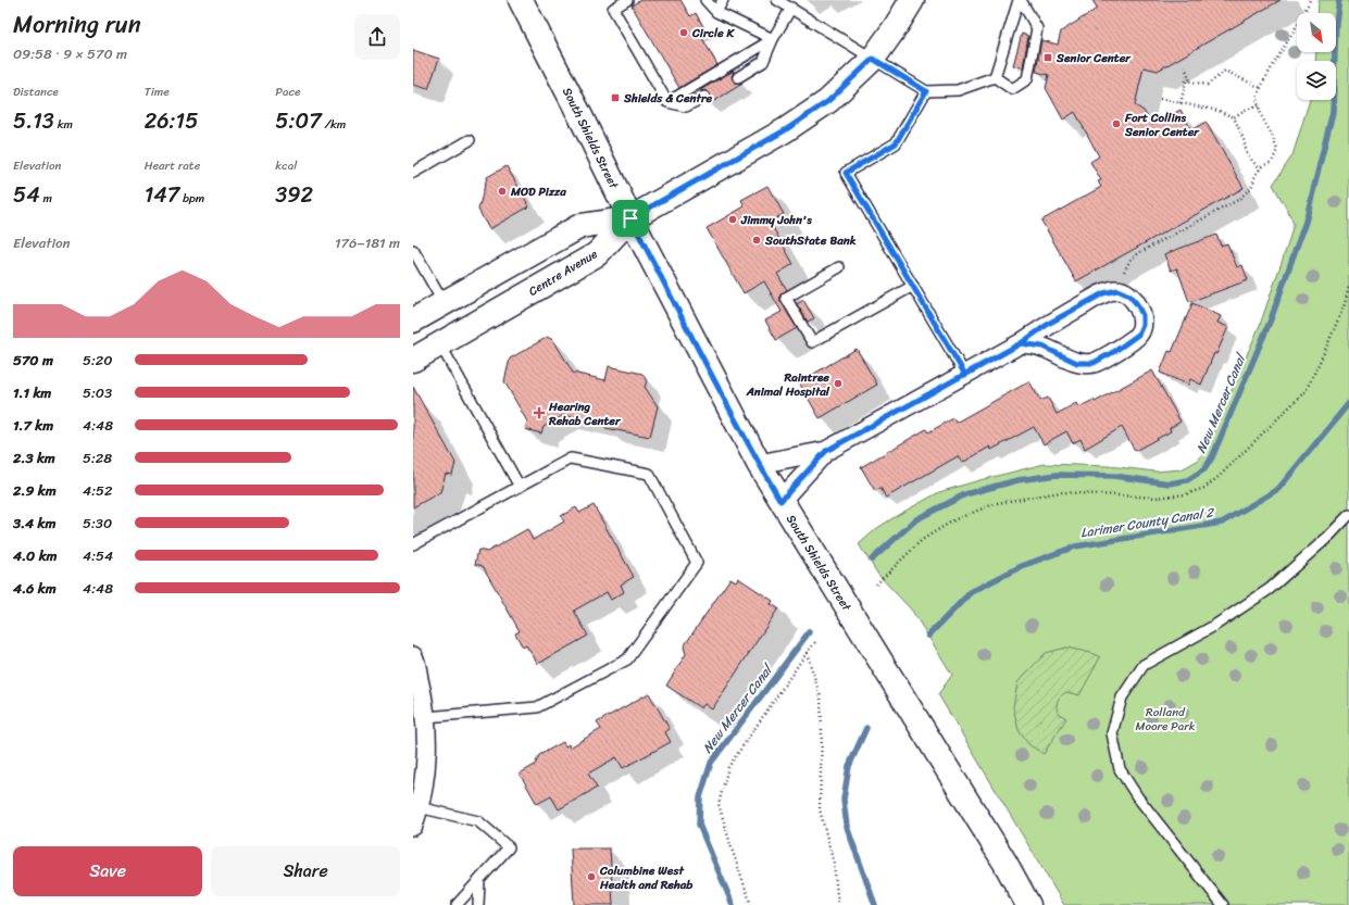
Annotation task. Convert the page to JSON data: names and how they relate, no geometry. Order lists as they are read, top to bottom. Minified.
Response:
{"streets":{"main road":["South Shields Street","Centre Avenue"]},"crossings":[["South Shields Street","Centre Avenue"]],"water":["New Mercer Canal","Larimer County Canal 2"],"parks":["Rolland Moore Park"],"places":{"other":["Circle K","Fort Collins Senior Center","MOD Pizza","Jimmy John's","SouthState Bank","Raintree Animal Hospital","Columbine West Health and Rehab"],"transit":["Senior Center","Shields & Centre"],"health":["Hearing Rehab Center"]},"north":"bottom right","page":{"heading":["Morning run","09:58 · 9 × 570 m"],"stats":[["Distance","5.13 km"],["Time","26:15"],["Pace","5:07 /km"],["Elevation","54 m"],["Heart rate","147 bpm"],["kcal","392"]],"chart":["Elevation","176–181 m"],"list":[{"name":"570 m","note":"5:20"},{"name":"1.1 km","note":"5:03"},{"name":"1.7 km","note":"4:48"},{"name":"2.3 km","note":"5:28"},{"name":"2.9 km","note":"4:52"},{"name":"3.4 km","note":"5:30"},{"name":"4.0 km","note":"4:54"},{"name":"4.6 km","note":"4:48"}],"buttons":["Save","Share"]}}
